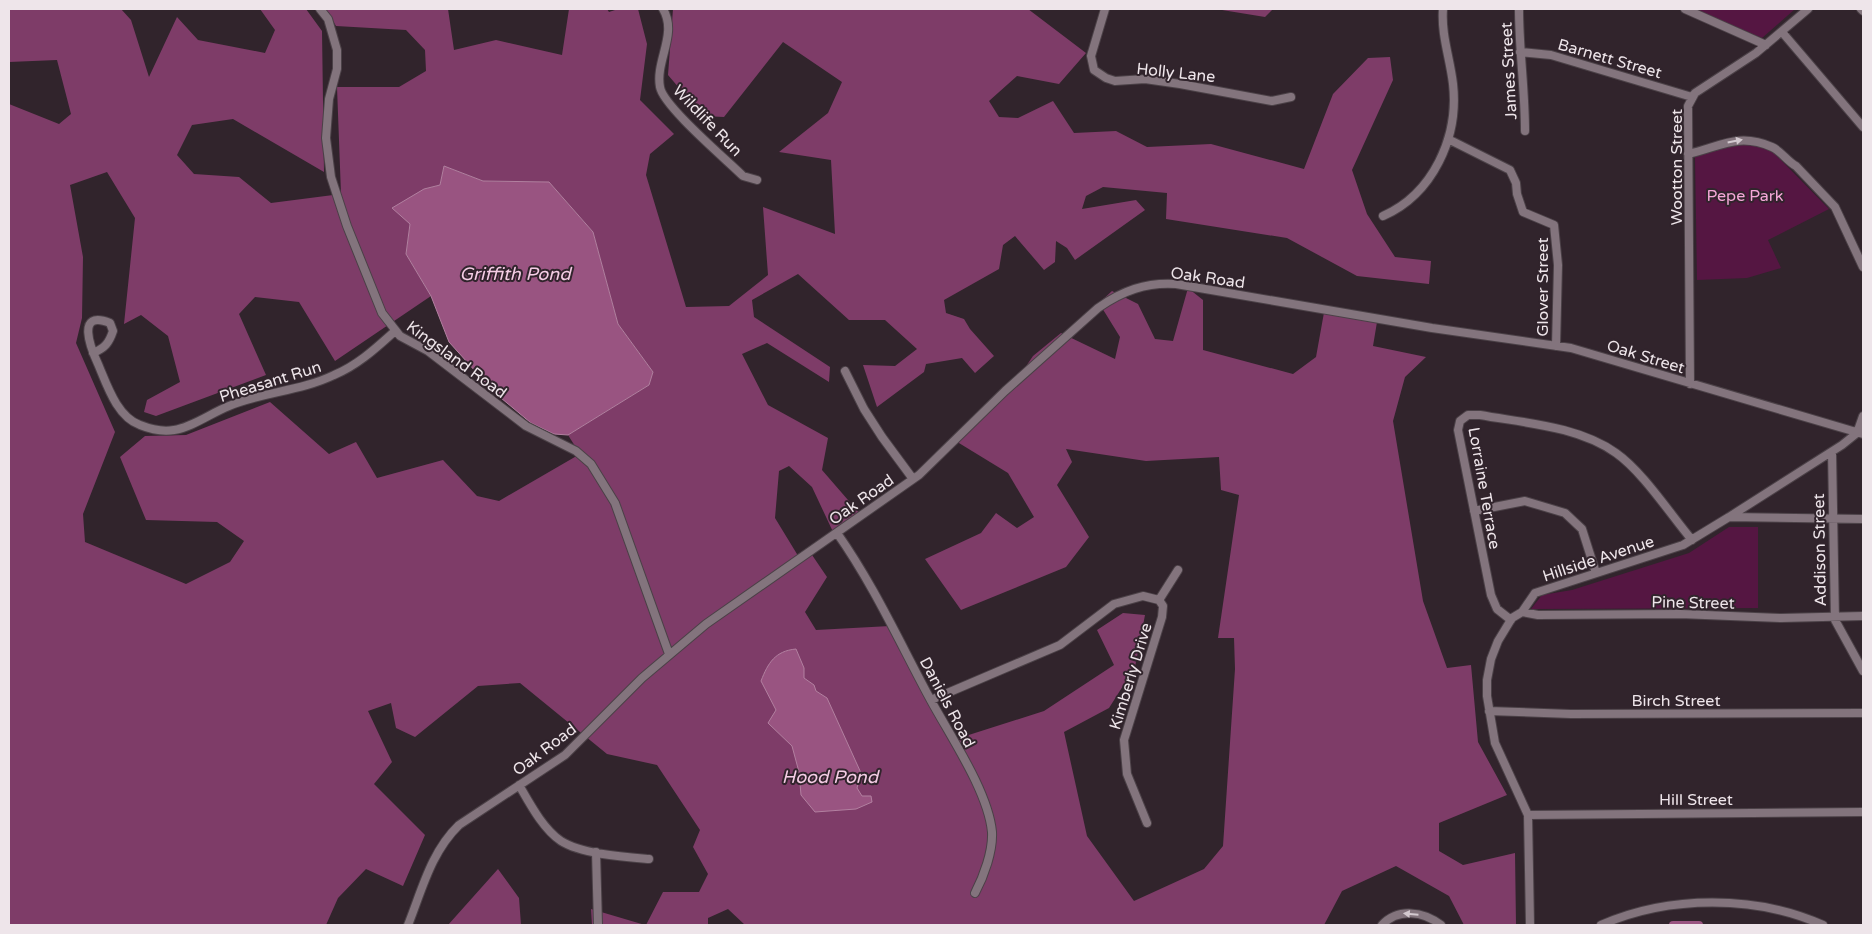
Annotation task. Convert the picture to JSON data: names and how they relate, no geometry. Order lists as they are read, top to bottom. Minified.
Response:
{"streets":{"street":["Barnett Street","James Street","Holly Lane","Wildlife Run","Wootton Street","Oak Road","Glover Street","Oak Street","Kingsland Road","Pheasant Run","Lorraine Terrace","Addison Street","Hillside Avenue","Pine Street","Kimberly Drive","Birch Street","Daniels Road","Hill Street"]},"crossings":[["Barnett Street","James Street"],["Barnett Street","Wootton Street"],["Wootton Street","Oak Street"],["Oak Road","Oak Street"],["Oak Road","Kingsland Road"],["Oak Road","Daniels Road"],["Glover Street","Oak Street"],["Kingsland Road","Pheasant Run"],["Lorraine Terrace","Hillside Avenue"],["Addison Street","Pine Street"],["Hillside Avenue","Pine Street"],["Hillside Avenue","Birch Street"],["Hillside Avenue","Hill Street"]],"water":["Griffith Pond","Hood Pond"],"parks":["Pepe Park"]}
